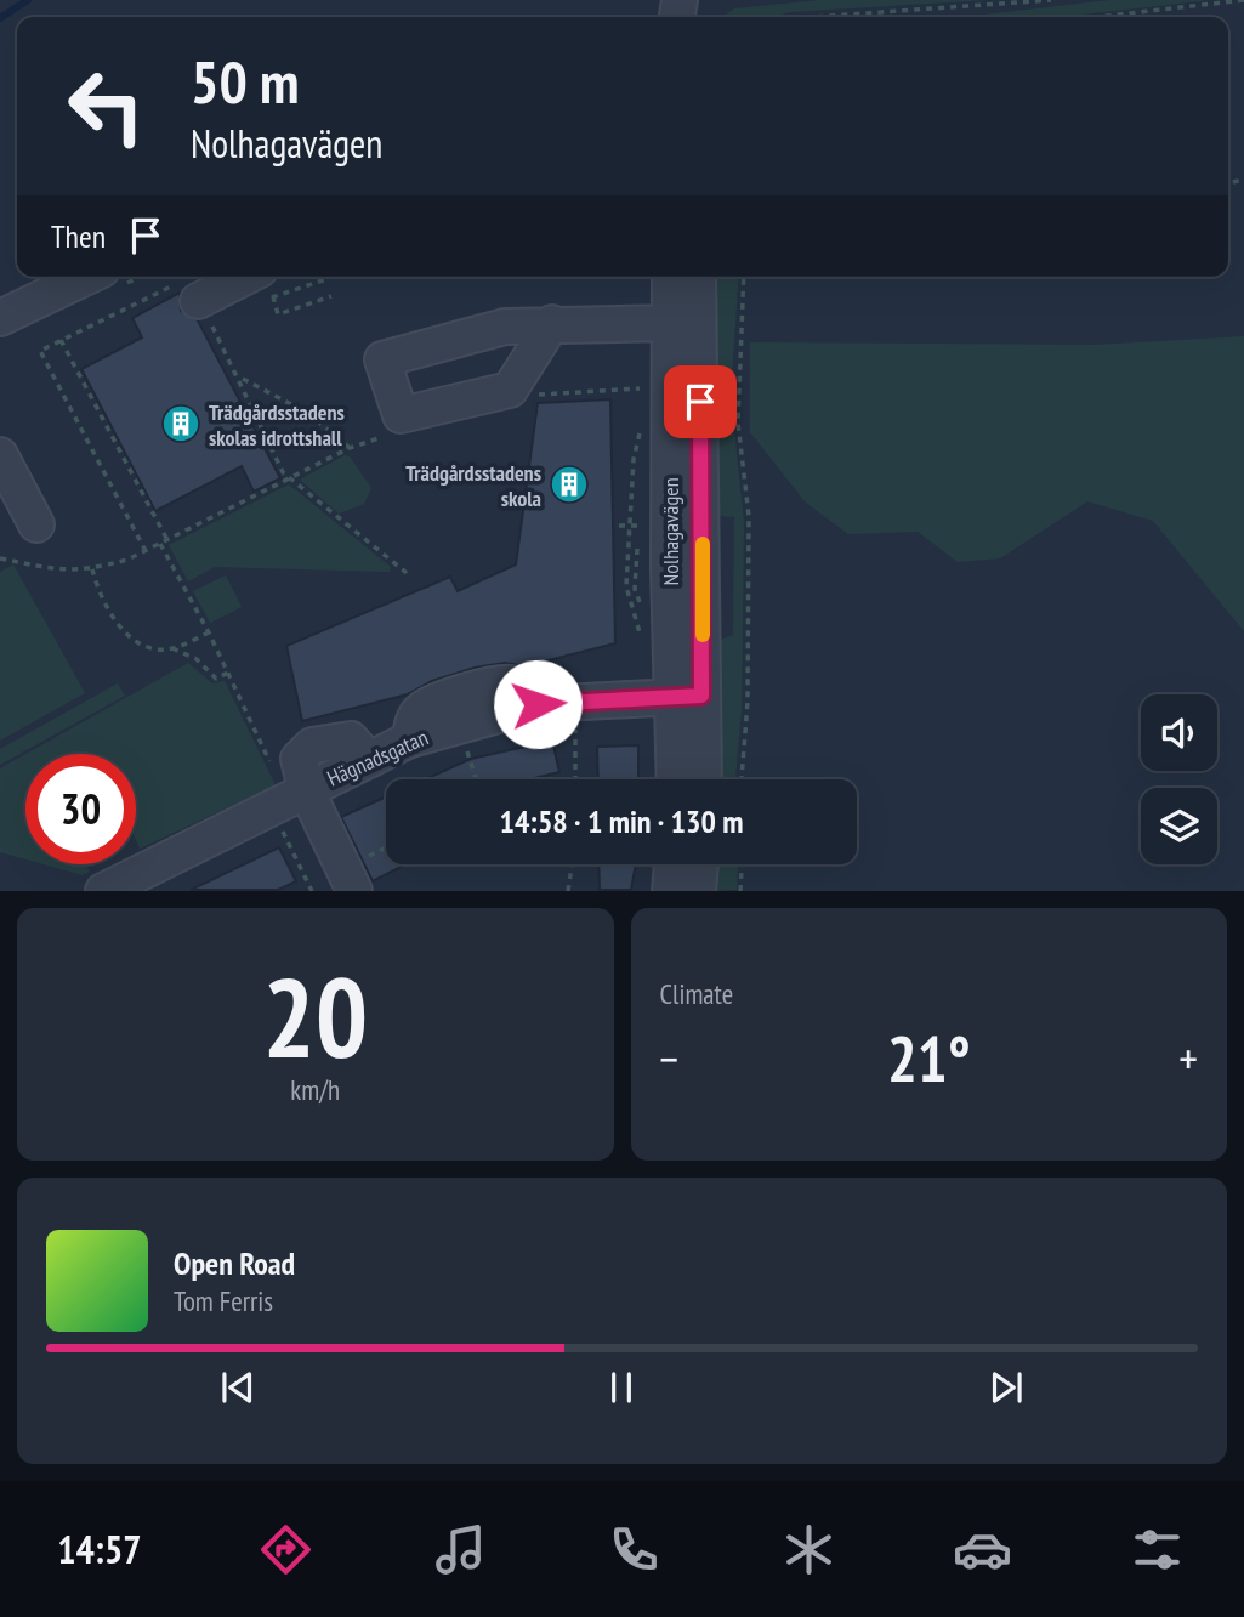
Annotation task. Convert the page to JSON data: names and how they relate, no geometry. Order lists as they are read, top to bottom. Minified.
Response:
{"streets":{"street":["Nolhagavägen","Hägnadsgatan"]},"crossings":[["Nolhagavägen","Hägnadsgatan"]],"places":{"building":["Trädgårdsstadens skolas idrottshall","Trädgårdsstadens skola"]},"page":{"turn":["50 m","Nolhagavägen"],"then":"Then","limit":"30","trip":"14:58 · 1 min · 130 m","tile":[["20","km/h"],"Climate"],"heat":["−","21°","+"],"song":["Open Road","Tom Ferris"],"tabs":"14:57"}}
